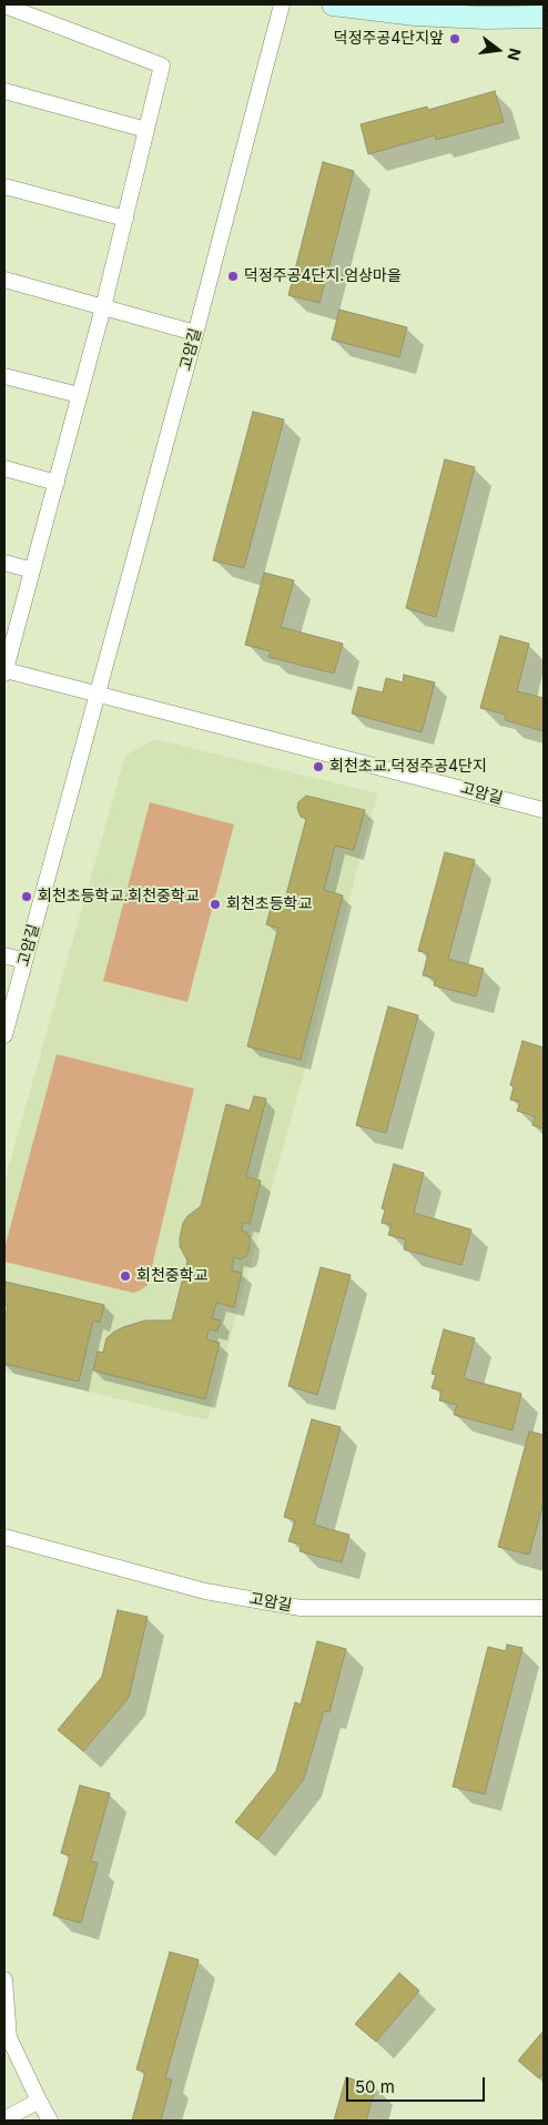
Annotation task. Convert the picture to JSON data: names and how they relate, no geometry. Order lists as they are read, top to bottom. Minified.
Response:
{"streets":{"street":["고암길"]},"places":["덕정주공4단지앞","덕정주공4단지.엄상마을","회천초교.덕정주공4단지","회천초등학교.회천중학교","회천초등학교","회천중학교"],"scale_bar":"50 m","north":"right"}
